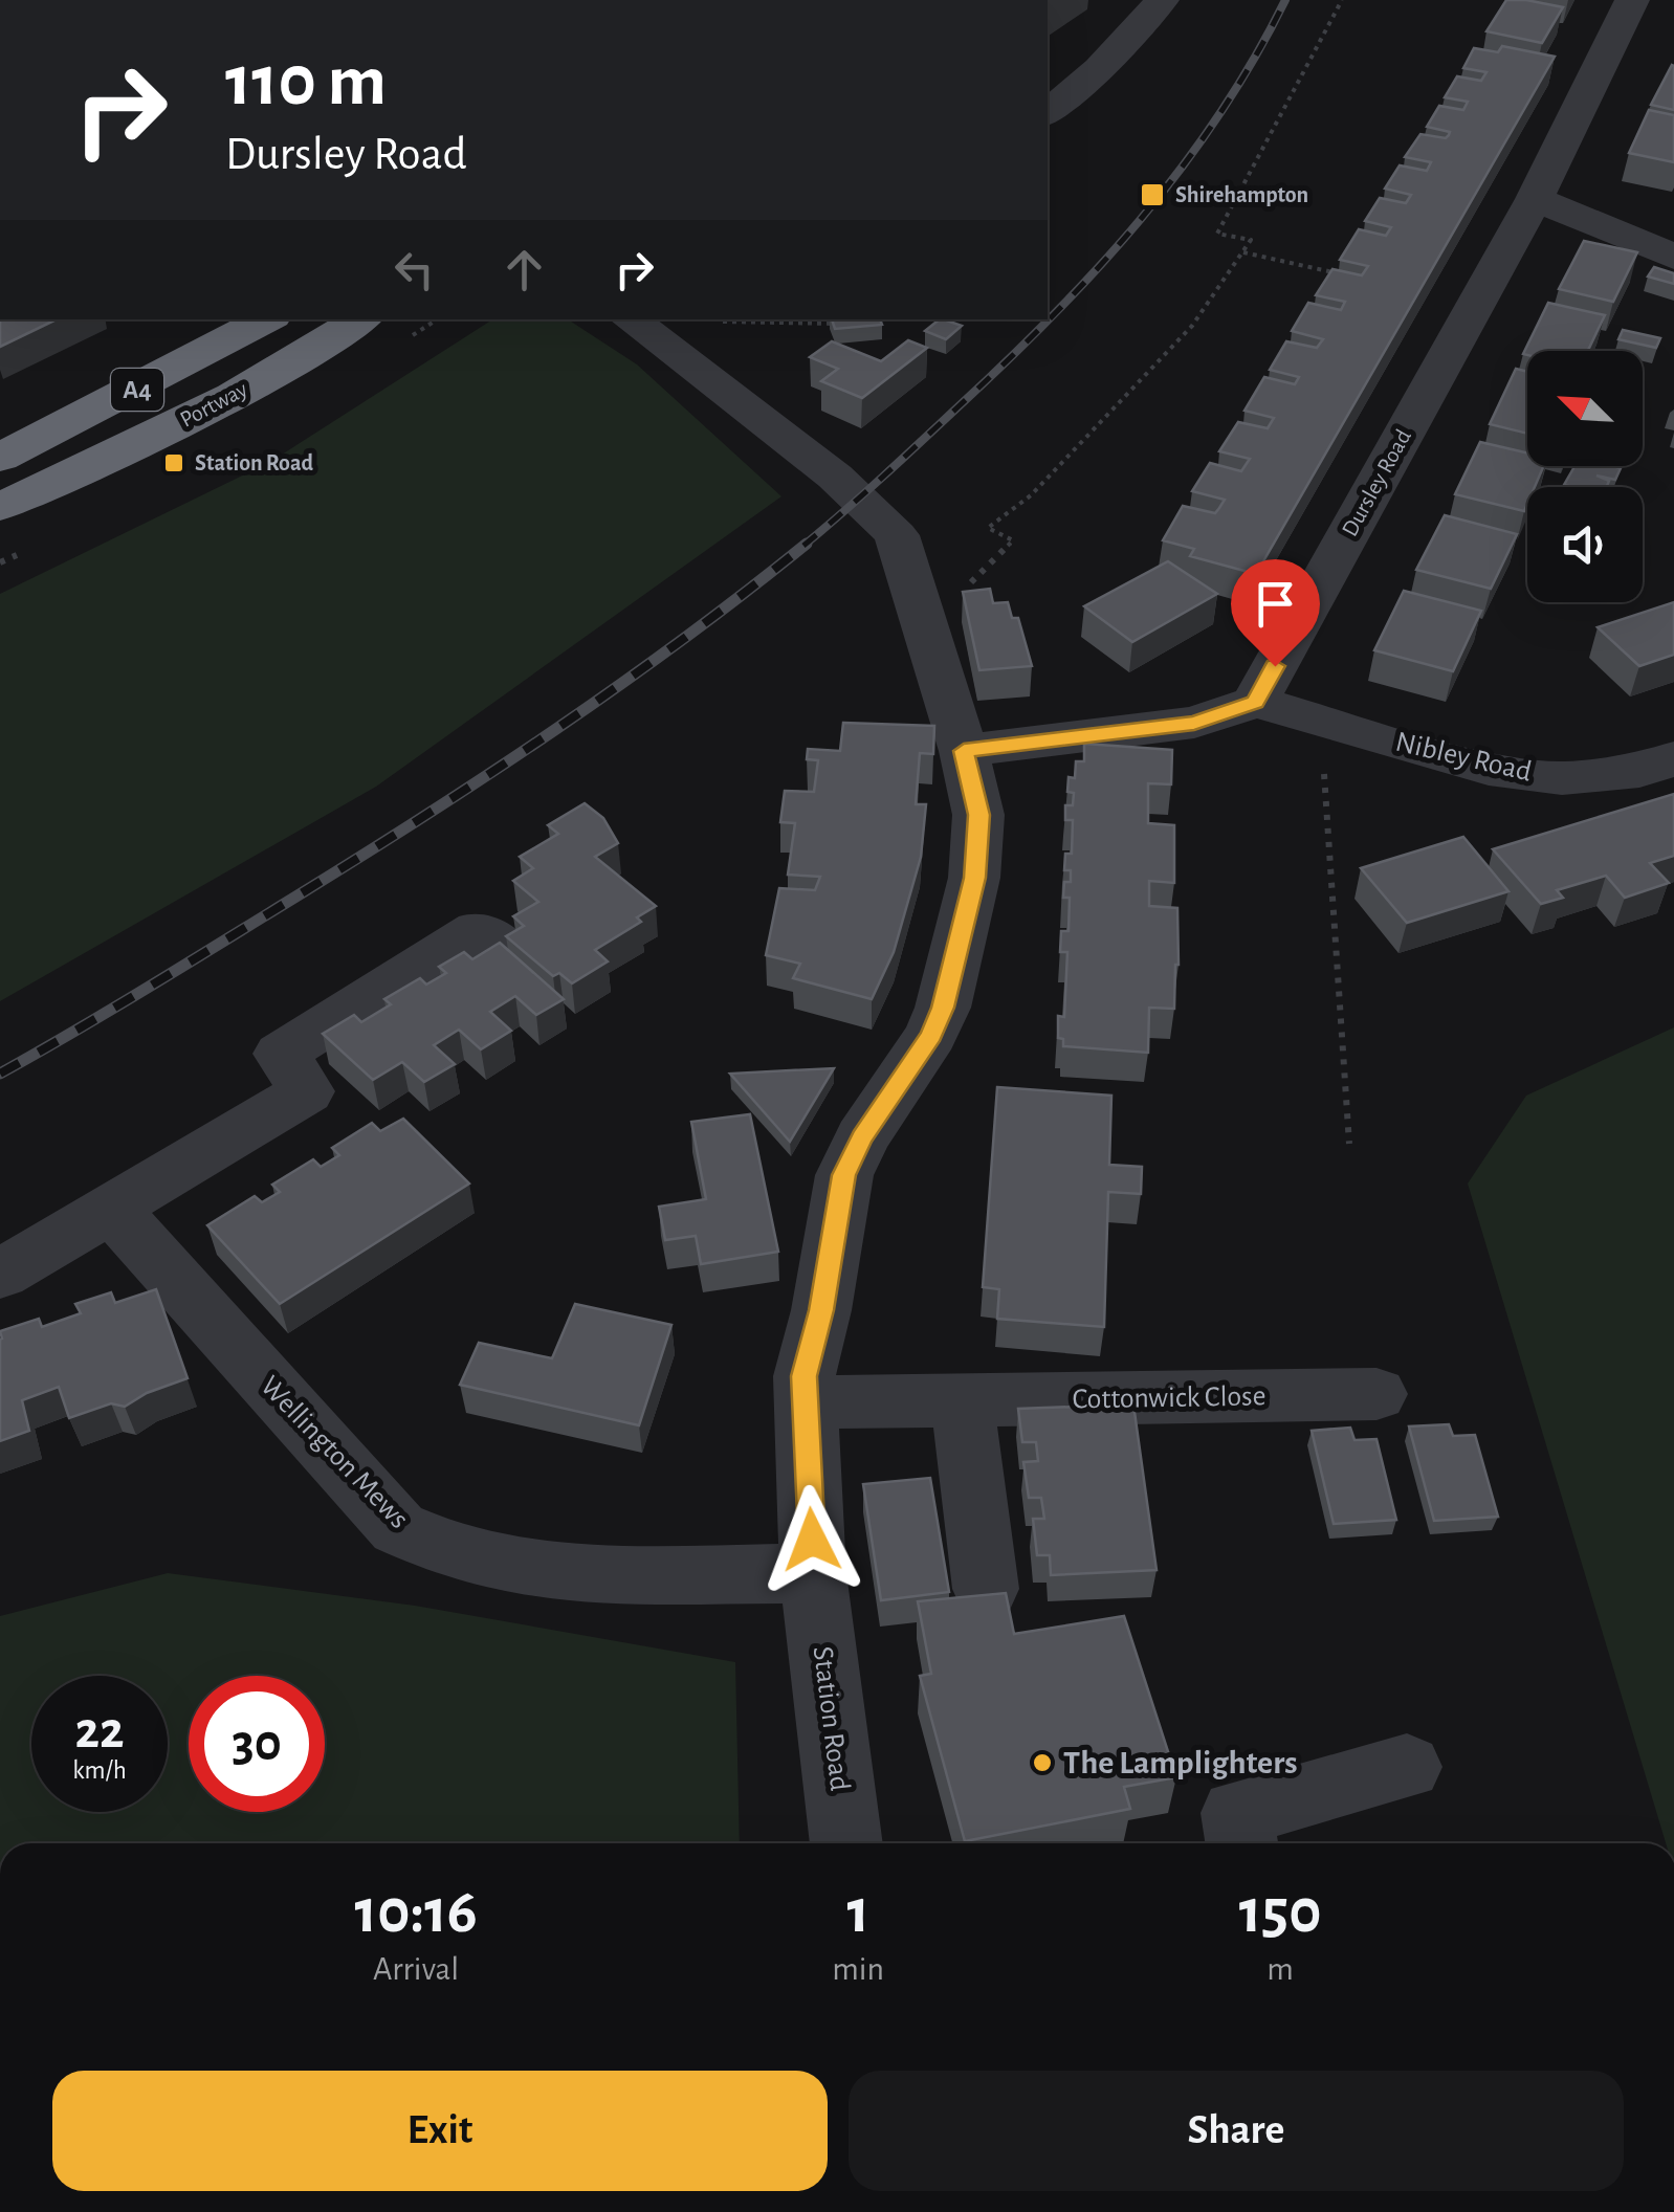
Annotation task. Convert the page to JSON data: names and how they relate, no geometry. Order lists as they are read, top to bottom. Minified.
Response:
{"streets":{"highway":["A4","Portway"],"street":["Dursley Road","Nibley Road","Cottonwick Close","Wellington Mews","Station Road"]},"crossings":[["Dursley Road","Nibley Road"],["Cottonwick Close","Station Road"],["Wellington Mews","Station Road"]],"places":{"transit":["Shirehampton","Station Road"],"other":["The Lamplighters"]},"north":"top left","page":{"turn":["110 m","Dursley Road"],"speed":"22 km/h","limit":"30","eta":["10:16","Arrival","1","min","150","m"],"buttons":["Exit","Share"]}}
